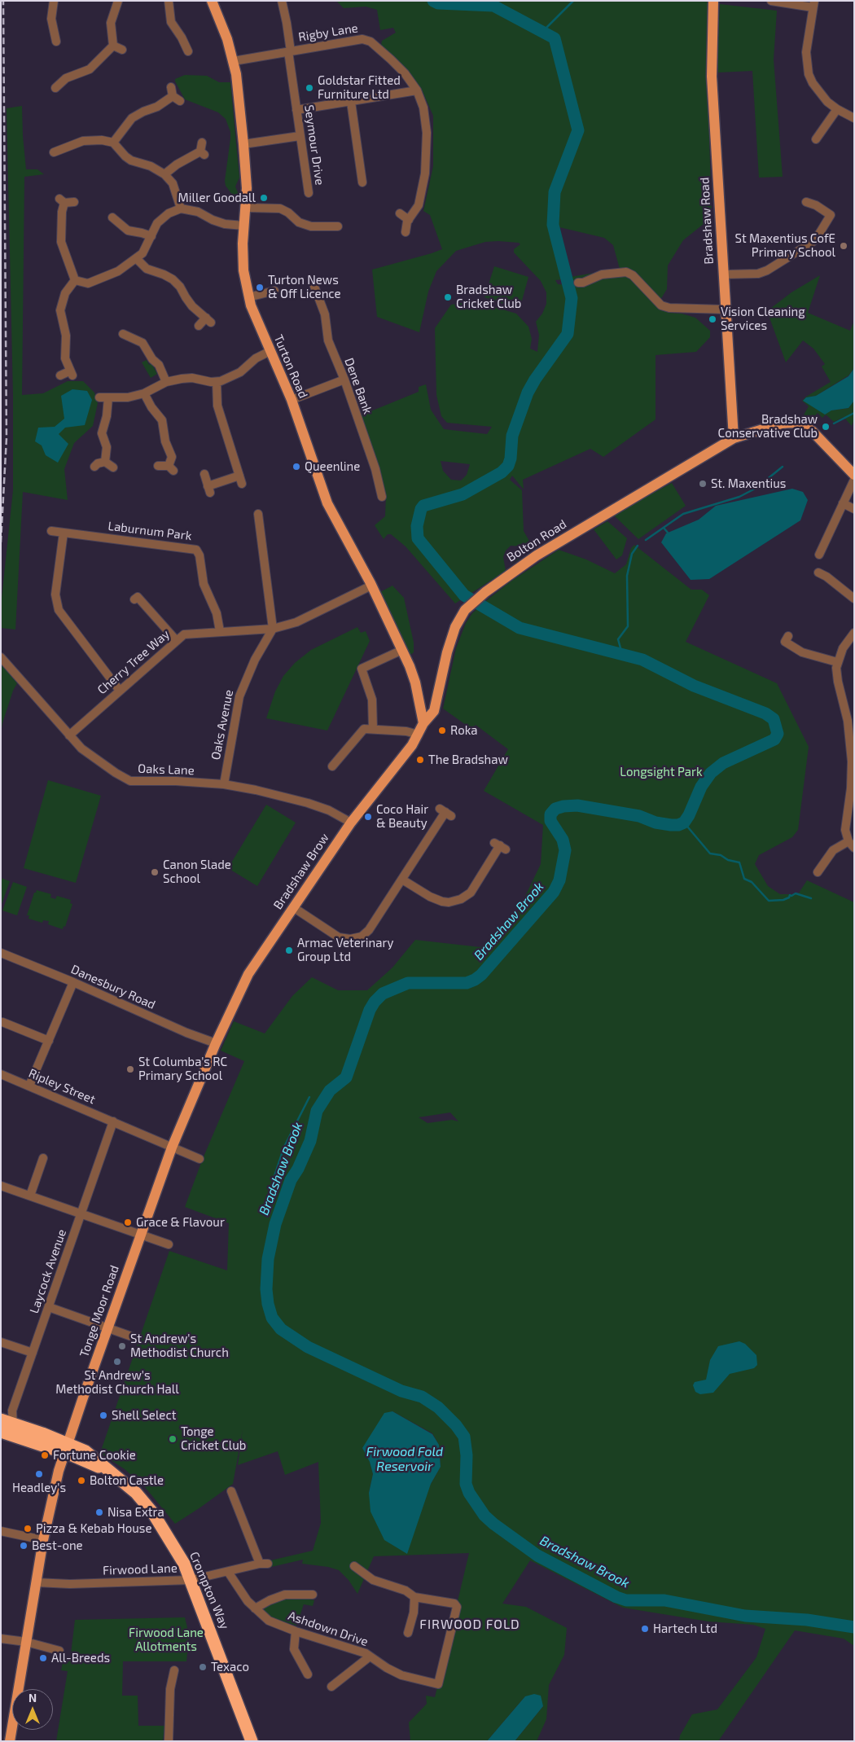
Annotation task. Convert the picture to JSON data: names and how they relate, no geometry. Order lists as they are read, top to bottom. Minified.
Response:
{"streets":{"highway":["Crompton Way"],"main road":["Bradshaw Road","Turton Road","Bolton Road","Bradshaw Brow","Tonge Moor Road"],"street":["Rigby Lane","Seymour Drive","Dene Bank","Laburnum Park","Cherry Tree Way","Oaks Avenue","Oaks Lane","Danesbury Road","Ripley Street","Laycock Avenue","Firwood Lane","Ashdown Drive"]},"crossings":[["Rigby Lane","Seymour Drive"],["Rigby Lane","Turton Road"],["Bradshaw Road","Bolton Road"],["Turton Road","Bolton Road"],["Turton Road","Bradshaw Brow"],["Laburnum Park","Cherry Tree Way"],["Bolton Road","Bradshaw Brow"],["Cherry Tree Way","Oaks Avenue"],["Cherry Tree Way","Oaks Lane"],["Oaks Avenue","Oaks Lane"],["Oaks Lane","Bradshaw Brow"],["Bradshaw Brow","Danesbury Road"],["Bradshaw Brow","Tonge Moor Road"],["Danesbury Road","Tonge Moor Road"],["Ripley Street","Laycock Avenue"],["Ripley Street","Tonge Moor Road"],["Laycock Avenue","Crompton Way"],["Tonge Moor Road","Firwood Lane"],["Tonge Moor Road","Crompton Way"],["Firwood Lane","Crompton Way"],["Firwood Lane","Ashdown Drive"]],"districts":["FIRWOOD FOLD"],"water":["Bradshaw Brook","Firwood Fold Reservoir"],"parks":["Longsight Park","Firwood Lane Allotments"],"places":["Goldstar Fitted Furniture Ltd","Miller Goodall","St Maxentius CofE Primary School","Turton News & Off Licence","Bradshaw Cricket Club","Vision Cleaning Services","Bradshaw Conservative Club","Queenline","St. Maxentius","Roka","The Bradshaw","Coco Hair & Beauty","Canon Slade School","Armac Veterinary Group Ltd","St Columba's RC Primary School","Grace & Flavour","St Andrew's Methodist Church","St Andrew's Methodist Church Hall","Shell Select","Tonge Cricket Club","Fortune Cookie","Headley's","Bolton Castle","Nisa Extra","Pizza & Kebab House","Best-one","Hartech Ltd","All-Breeds","Texaco"],"north":"top"}
